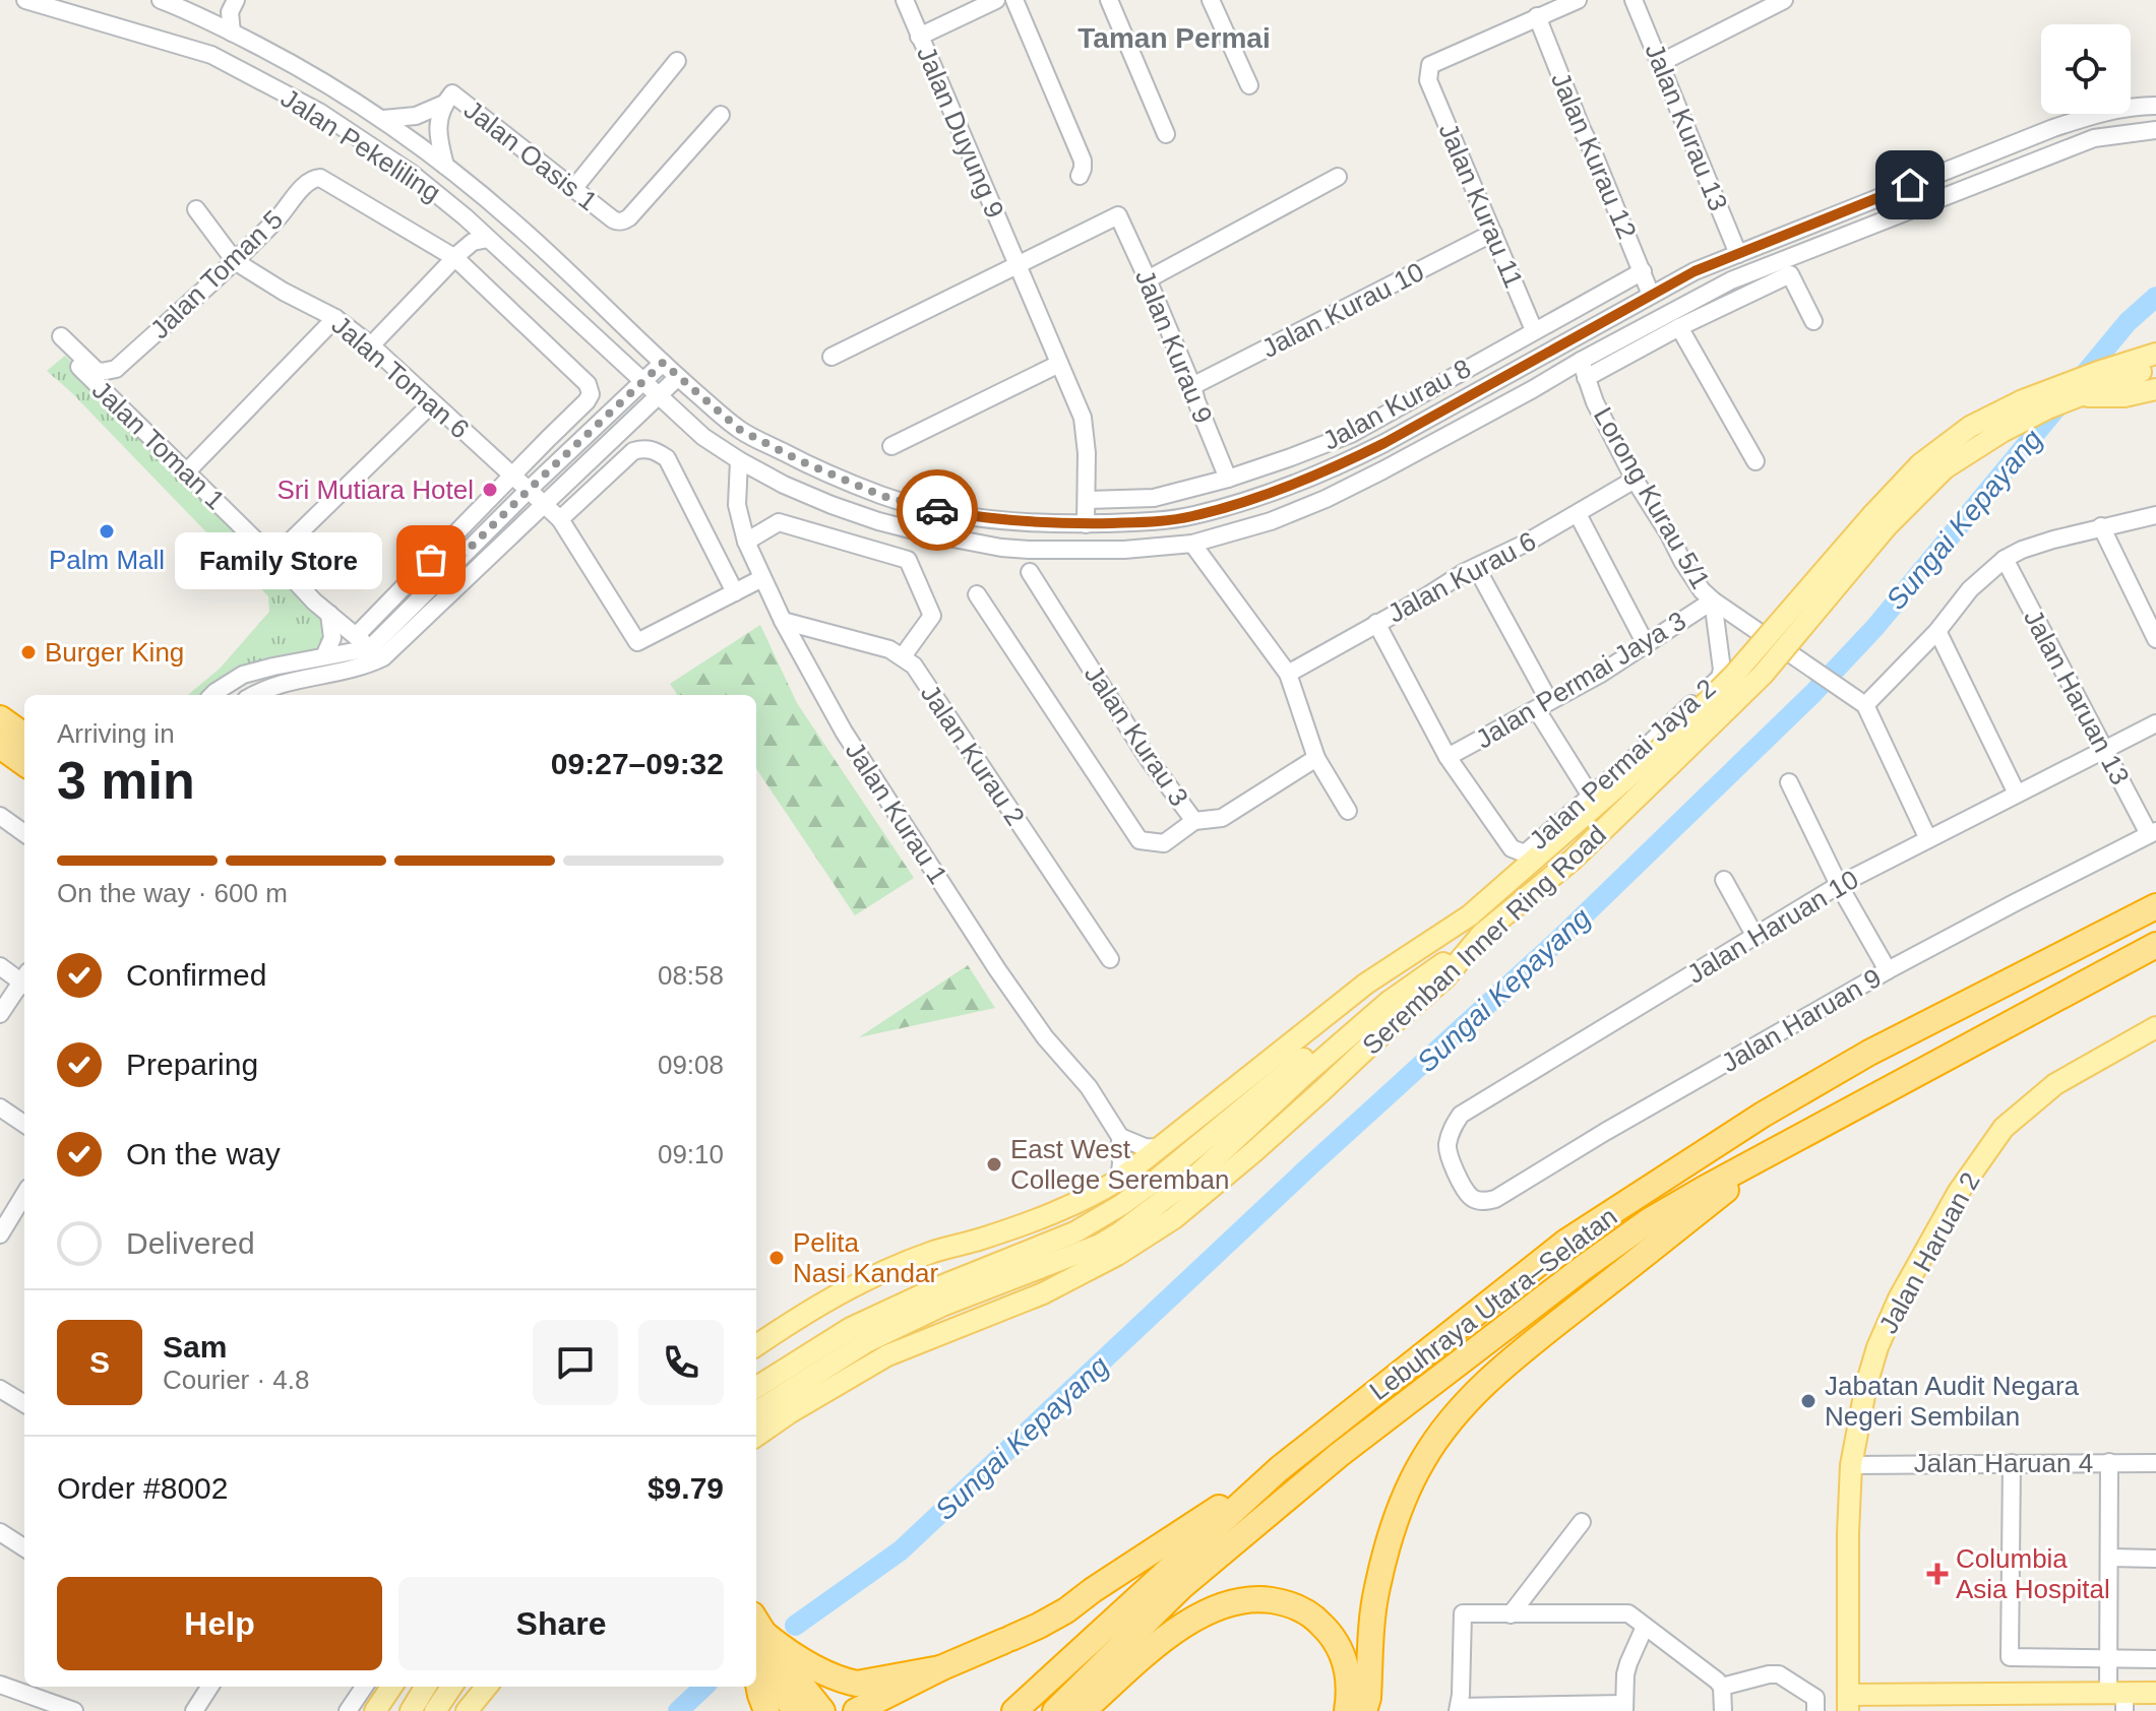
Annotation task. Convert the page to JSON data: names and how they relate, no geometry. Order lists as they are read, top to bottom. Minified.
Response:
{"streets":{"highway":["Lebuhraya Utara–Selatan"],"main road":["Seremban Inner Ring Road","Jalan Haruan 2"],"street":["Jalan Kurau 13","Jalan Duyung 9","Jalan Pekeliling","Jalan Oasis 1","Jalan Kurau 12","Jalan Kurau 11","Jalan Toman 5","Jalan Kurau 10","Jalan Kurau 9","Jalan Toman 6","Jalan Kurau 8","Jalan Toman 1","Lorong Kurau 5/1","Jalan Kurau 6","Jalan Permai Jaya 3","Jalan Haruan 13","Jalan Kurau 3","Jalan Kurau 2","Jalan Permai Jaya 2","Jalan Kurau 1","Jalan Haruan 10","Jalan Haruan 9","Jalan Haruan 4"]},"crossings":[["Jalan Kurau 13","Jalan Pekeliling"],["Jalan Duyung 9","Jalan Pekeliling"],["Jalan Duyung 9","Jalan Kurau 9"],["Jalan Duyung 9","Jalan Kurau 8"],["Jalan Pekeliling","Jalan Oasis 1"],["Jalan Pekeliling","Jalan Kurau 12"],["Jalan Pekeliling","Lorong Kurau 5/1"],["Jalan Pekeliling","Jalan Kurau 1"],["Jalan Kurau 12","Jalan Kurau 11"],["Jalan Kurau 12","Jalan Kurau 8"],["Jalan Kurau 11","Jalan Kurau 10"],["Jalan Kurau 11","Jalan Kurau 8"],["Jalan Toman 5","Jalan Toman 6"],["Jalan Toman 5","Jalan Toman 1"],["Jalan Kurau 10","Jalan Kurau 9"],["Jalan Kurau 9","Jalan Kurau 8"],["Lorong Kurau 5/1","Jalan Kurau 6"],["Lorong Kurau 5/1","Jalan Permai Jaya 3"],["Lorong Kurau 5/1","Jalan Permai Jaya 2"],["Jalan Permai Jaya 3","Jalan Permai Jaya 2"],["Jalan Haruan 13","Jalan Haruan 10"],["Jalan Haruan 13","Jalan Haruan 9"],["Jalan Kurau 2","Jalan Kurau 1"],["Jalan Haruan 10","Jalan Haruan 9"],["Jalan Haruan 2","Jalan Haruan 4"]],"districts":["Taman Permai"],"water":["Sungai Kepayang"],"places":{"other":["Sri Mutiara Hotel","Palm Mall","Family Store","Burger King","East West College Seremban","Pelita Nasi Kandar","Jabatan Audit Negara Negeri Sembilan"],"health":["Columbia Asia Hospital"]},"page":{"bubble":"Family Store","heading":["3 min","Arriving in","09:27–09:32"],"panel":["Sam","Courier · 4.8","Order #8002","$9.79"],"bar":"On the way · 600 m","list":[["Confirmed","08:58"],["Preparing","09:08"],["On the way","09:10"],"Delivered"],"round":"S","buttons":["Help","Share"]}}
